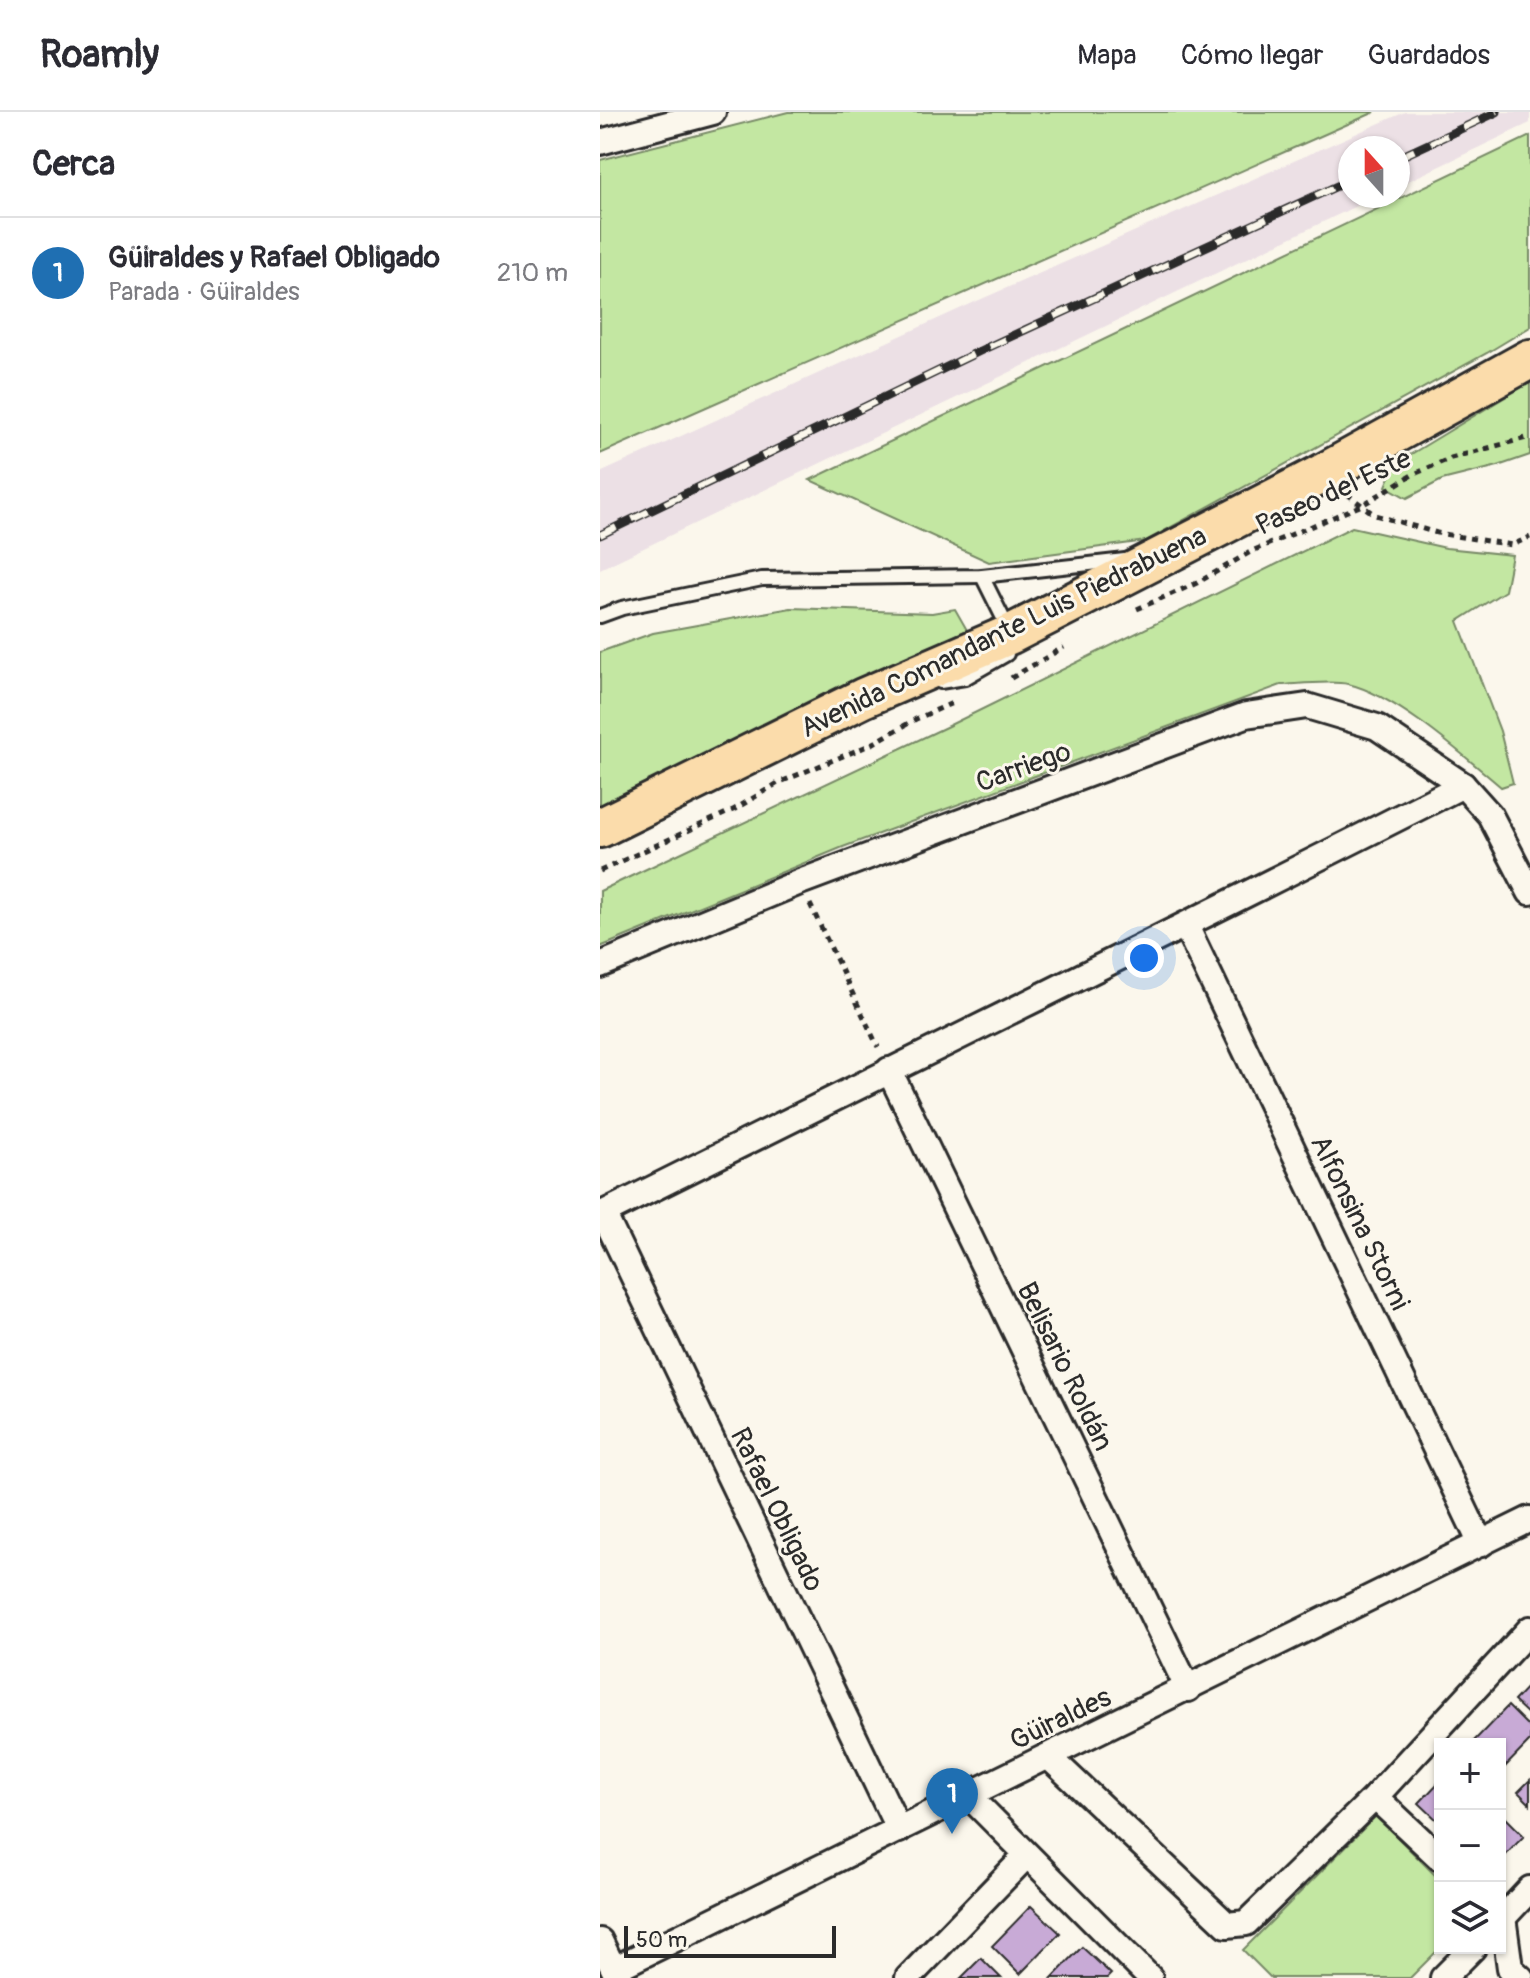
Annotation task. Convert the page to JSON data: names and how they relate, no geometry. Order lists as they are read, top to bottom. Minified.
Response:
{"streets":{"main road":["Avenida Comandante Luis Piedrabuena"],"street":["Carriego","Alfonsina Storni","Belisario Roldán","Rafael Obligado","Güiraldes"],"path":["Paseo del Este"]},"crossings":[["Alfonsina Storni","Güiraldes"],["Belisario Roldán","Güiraldes"],["Rafael Obligado","Güiraldes"]],"scale_bar":"50 m","north":"top","page":{"header":"Roamly","nav":["Mapa","Cómo llegar","Guardados"],"heading":"Cerca","list":[{"mark":"1","name":"Güiraldes y Rafael Obligado","note":"Parada · Güiraldes","value":"210 m"}],"map_buttons":["+","−"],"pins":"1","scale":"50 m"}}
